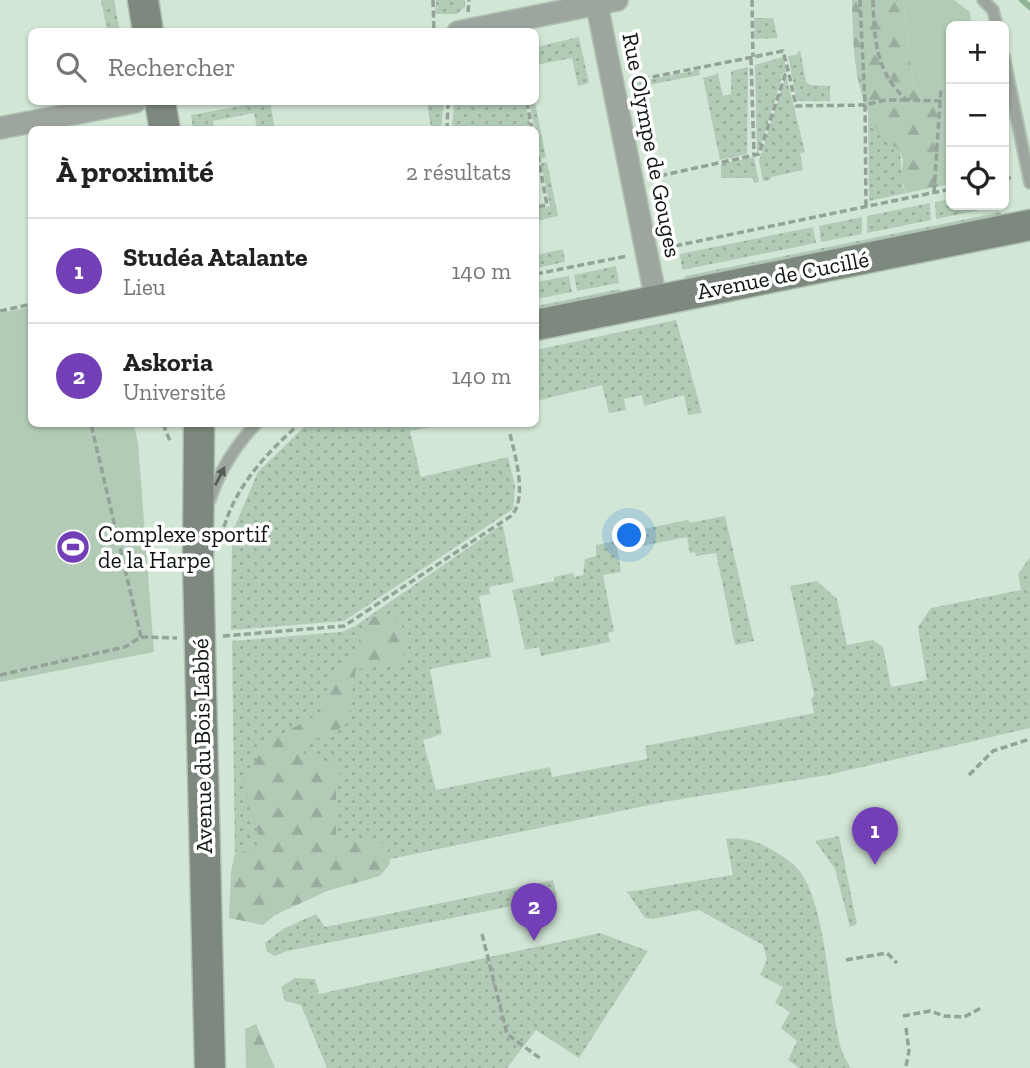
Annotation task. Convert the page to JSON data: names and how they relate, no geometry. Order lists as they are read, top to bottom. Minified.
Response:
{"streets":{"street":["Rue Olympe de Gouges","Avenue de Cucillé","Avenue du Bois Labbé"]},"crossings":[["Rue Olympe de Gouges","Avenue de Cucillé"]],"places":{"sports":["Complexe sportif de la Harpe"]},"page":{"map_buttons":["+","−"],"search":"Rechercher","heading":["À proximité","2 résultats"],"list":[{"mark":"1","name":"Studéa Atalante","note":"Lieu","value":"140 m"},{"mark":"2","name":"Askoria","note":"Université","value":"140 m"}],"pins":["1","2"]}}
